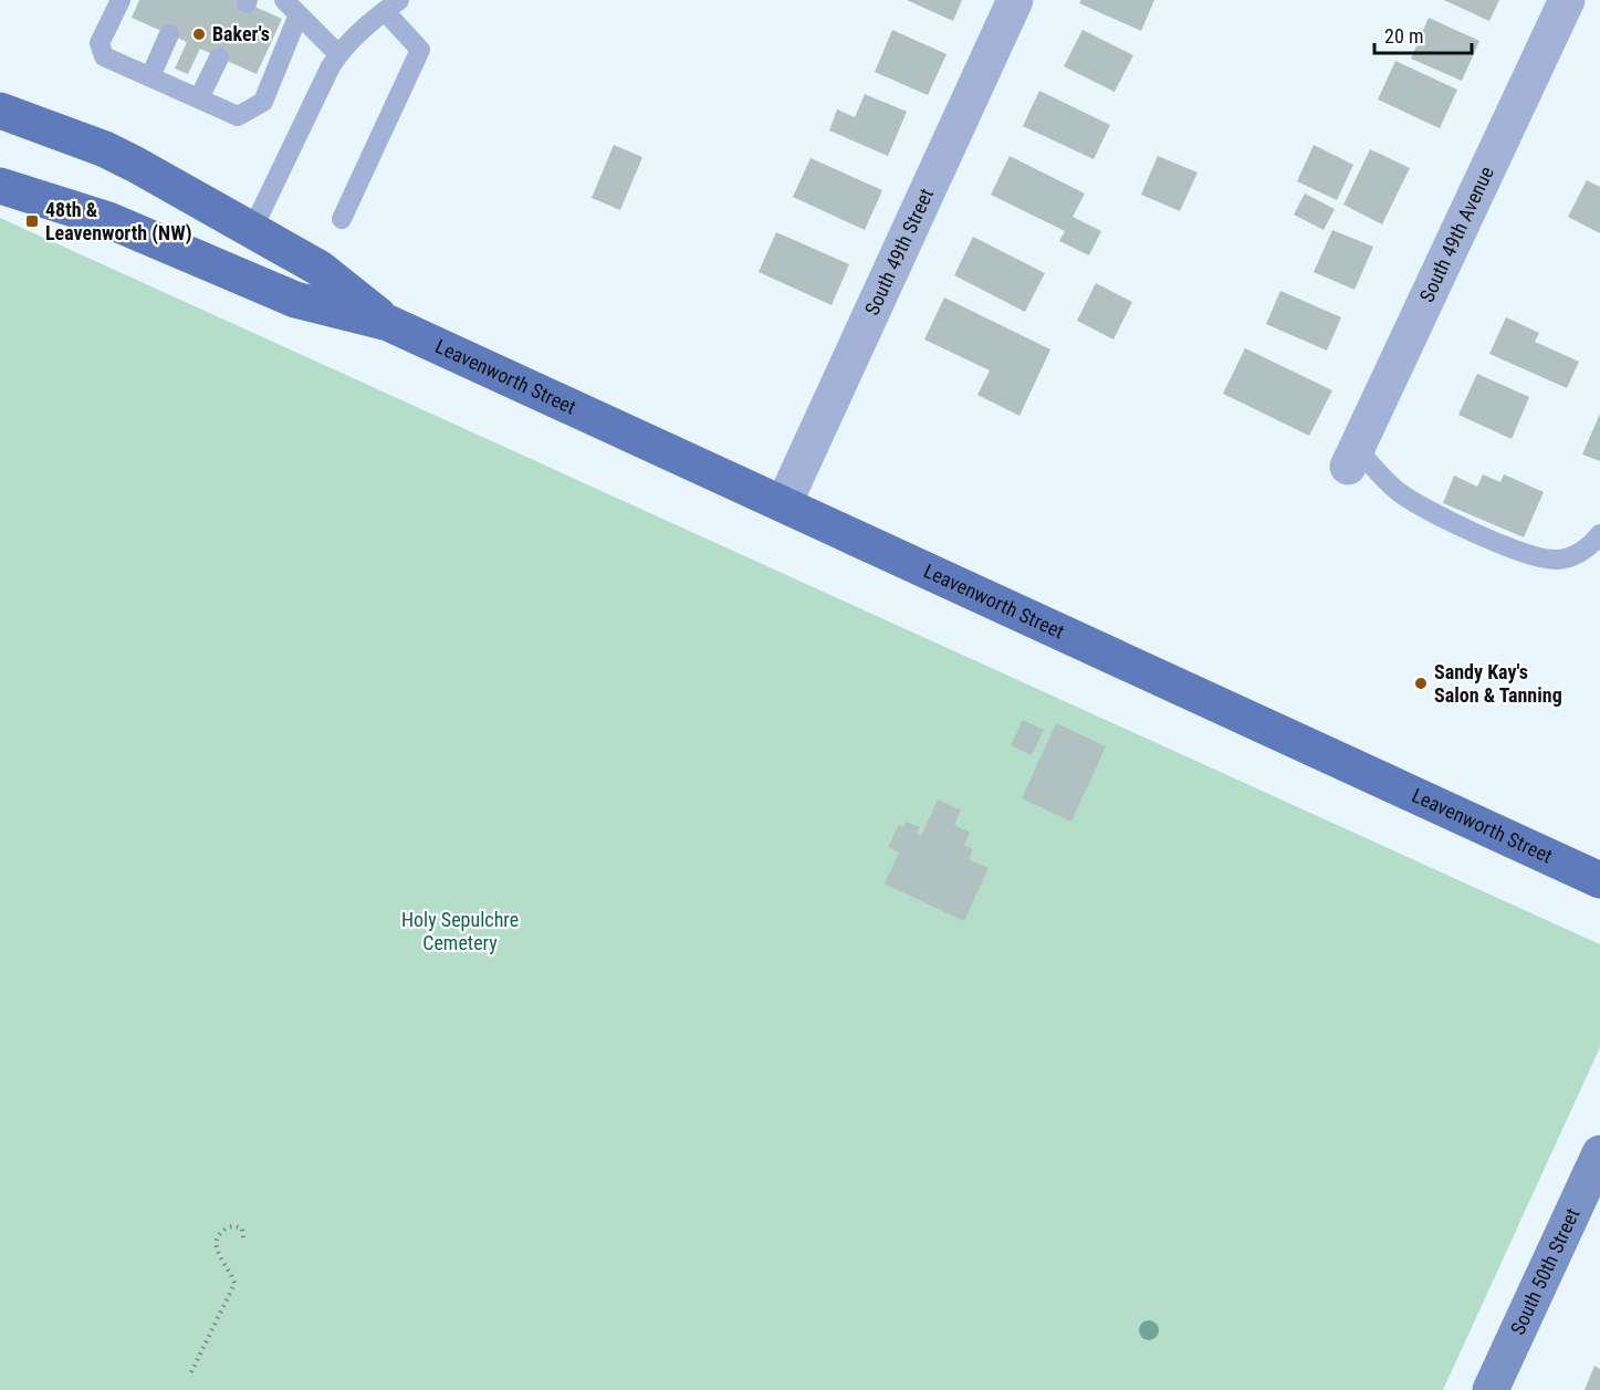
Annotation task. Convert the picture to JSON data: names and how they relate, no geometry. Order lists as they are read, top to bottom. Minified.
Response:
{"streets":{"main road":["Leavenworth Street","South 50th Street"],"street":["South 49th Avenue","South 49th Street"]},"crossings":[["South 49th Street","Leavenworth Street"]],"parks":["Holy Sepulchre Cemetery"],"places":{"other":["Baker's","Sandy Kay's Salon & Tanning"],"transit":["48th & Leavenworth (NW)"]},"scale_bar":"20 m"}
